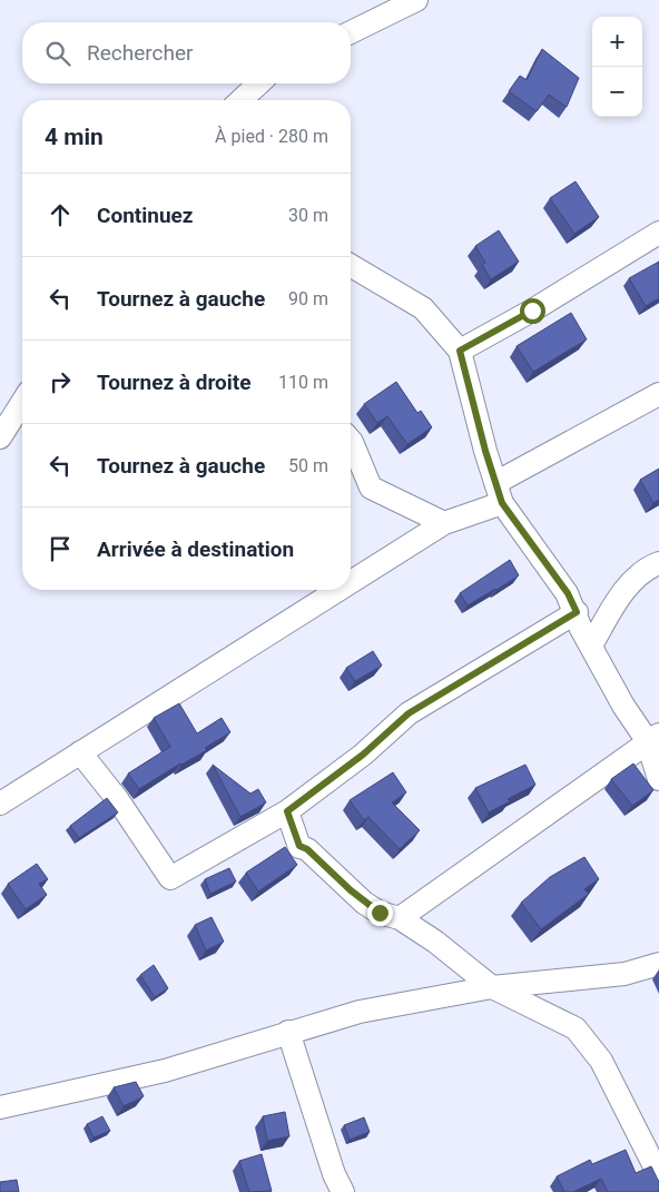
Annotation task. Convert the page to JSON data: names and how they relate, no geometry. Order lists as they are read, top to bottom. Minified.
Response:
{"page":{"map_buttons":["+","−"],"search":"Rechercher","heading":["4 min","À pied · 280 m"],"list":[["Continuez","30 m"],["Tournez à gauche","90 m"],["Tournez à droite","110 m"],["Tournez à gauche","50 m"],"Arrivée à destination"]}}
